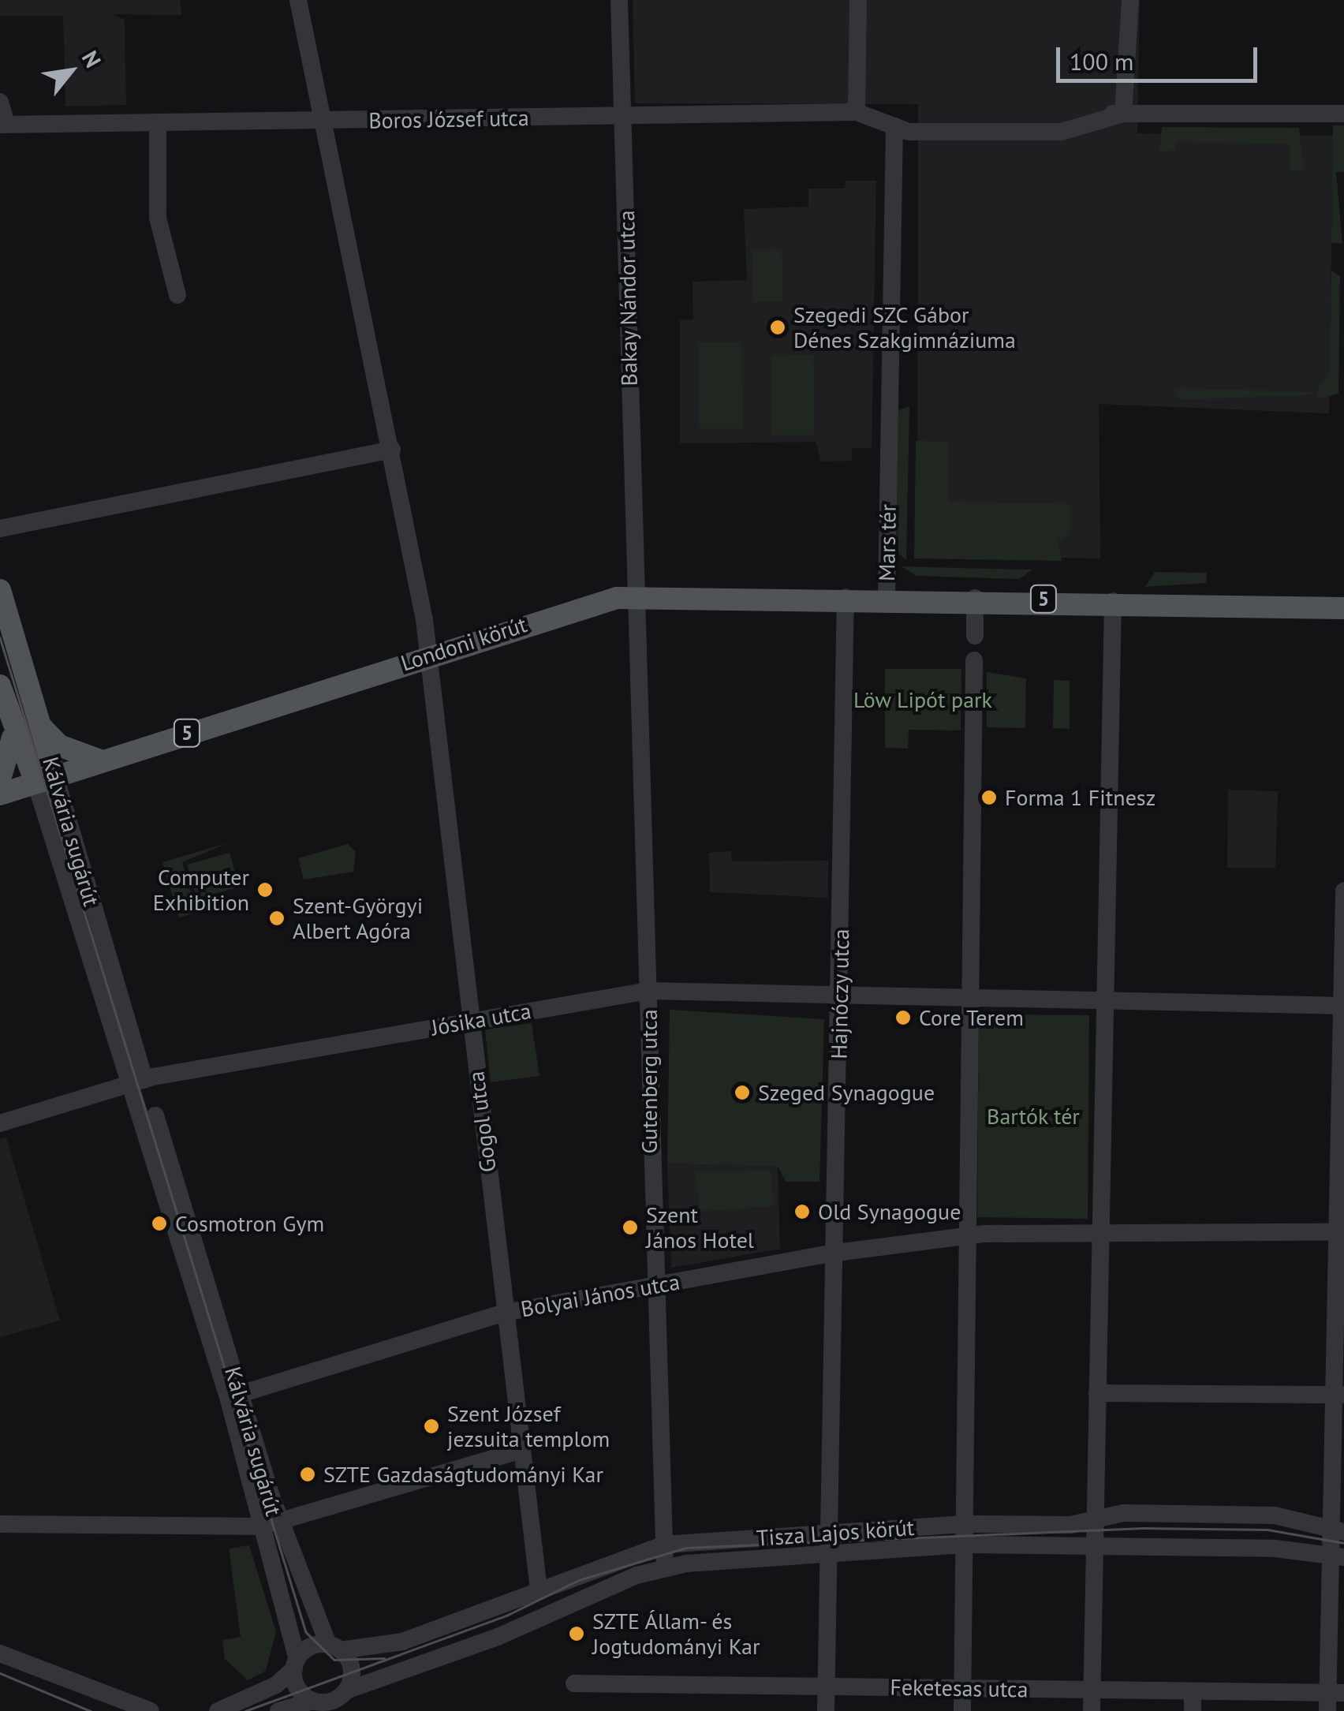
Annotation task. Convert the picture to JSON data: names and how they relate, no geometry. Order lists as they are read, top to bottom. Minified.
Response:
{"streets":{"main road":["Mars tér","5","Londoni körút","Kálvária sugárút"],"street":["Boros József utca","Bakay Nándor utca","Hajnóczy utca","Jósika utca","Gutenberg utca","Gogol utca","Bolyai János utca","Tisza Lajos körút","Feketesas utca"]},"crossings":[["Boros József utca","Bakay Nándor utca"],["Boros József utca","Mars tér"],["Boros József utca","Gogol utca"],["Bakay Nándor utca","Londoni körút"],["Bakay Nándor utca","Gutenberg utca"],["Mars tér","Londoni körút"],["5","Londoni körút"],["5","Kálvária sugárút"],["Londoni körút","Kálvária sugárút"],["Londoni körút","Hajnóczy utca"],["Londoni körút","Gutenberg utca"],["Londoni körút","Gogol utca"],["Kálvária sugárút","Jósika utca"],["Kálvária sugárút","Bolyai János utca"],["Hajnóczy utca","Jósika utca"],["Hajnóczy utca","Bolyai János utca"],["Hajnóczy utca","Tisza Lajos körút"],["Hajnóczy utca","Feketesas utca"],["Jósika utca","Gutenberg utca"],["Jósika utca","Gogol utca"],["Gutenberg utca","Bolyai János utca"],["Gutenberg utca","Tisza Lajos körút"],["Gogol utca","Bolyai János utca"],["Gogol utca","Tisza Lajos körút"]],"parks":["Löw Lipót park","Bartók tér"],"places":["Szegedi SZC Gábor Dénes Szakgimnáziuma","Forma 1 Fitnesz","Computer Exhibition","Szent-Györgyi Albert Agóra","Core Terem","Szeged Synagogue","Old Synagogue","Cosmotron Gym","Szent János Hotel","Szent József jezsuita templom","SZTE Gazdaságtudományi Kar","SZTE Állam- és Jogtudományi Kar"],"scale_bar":"100 m","north":"top right"}
